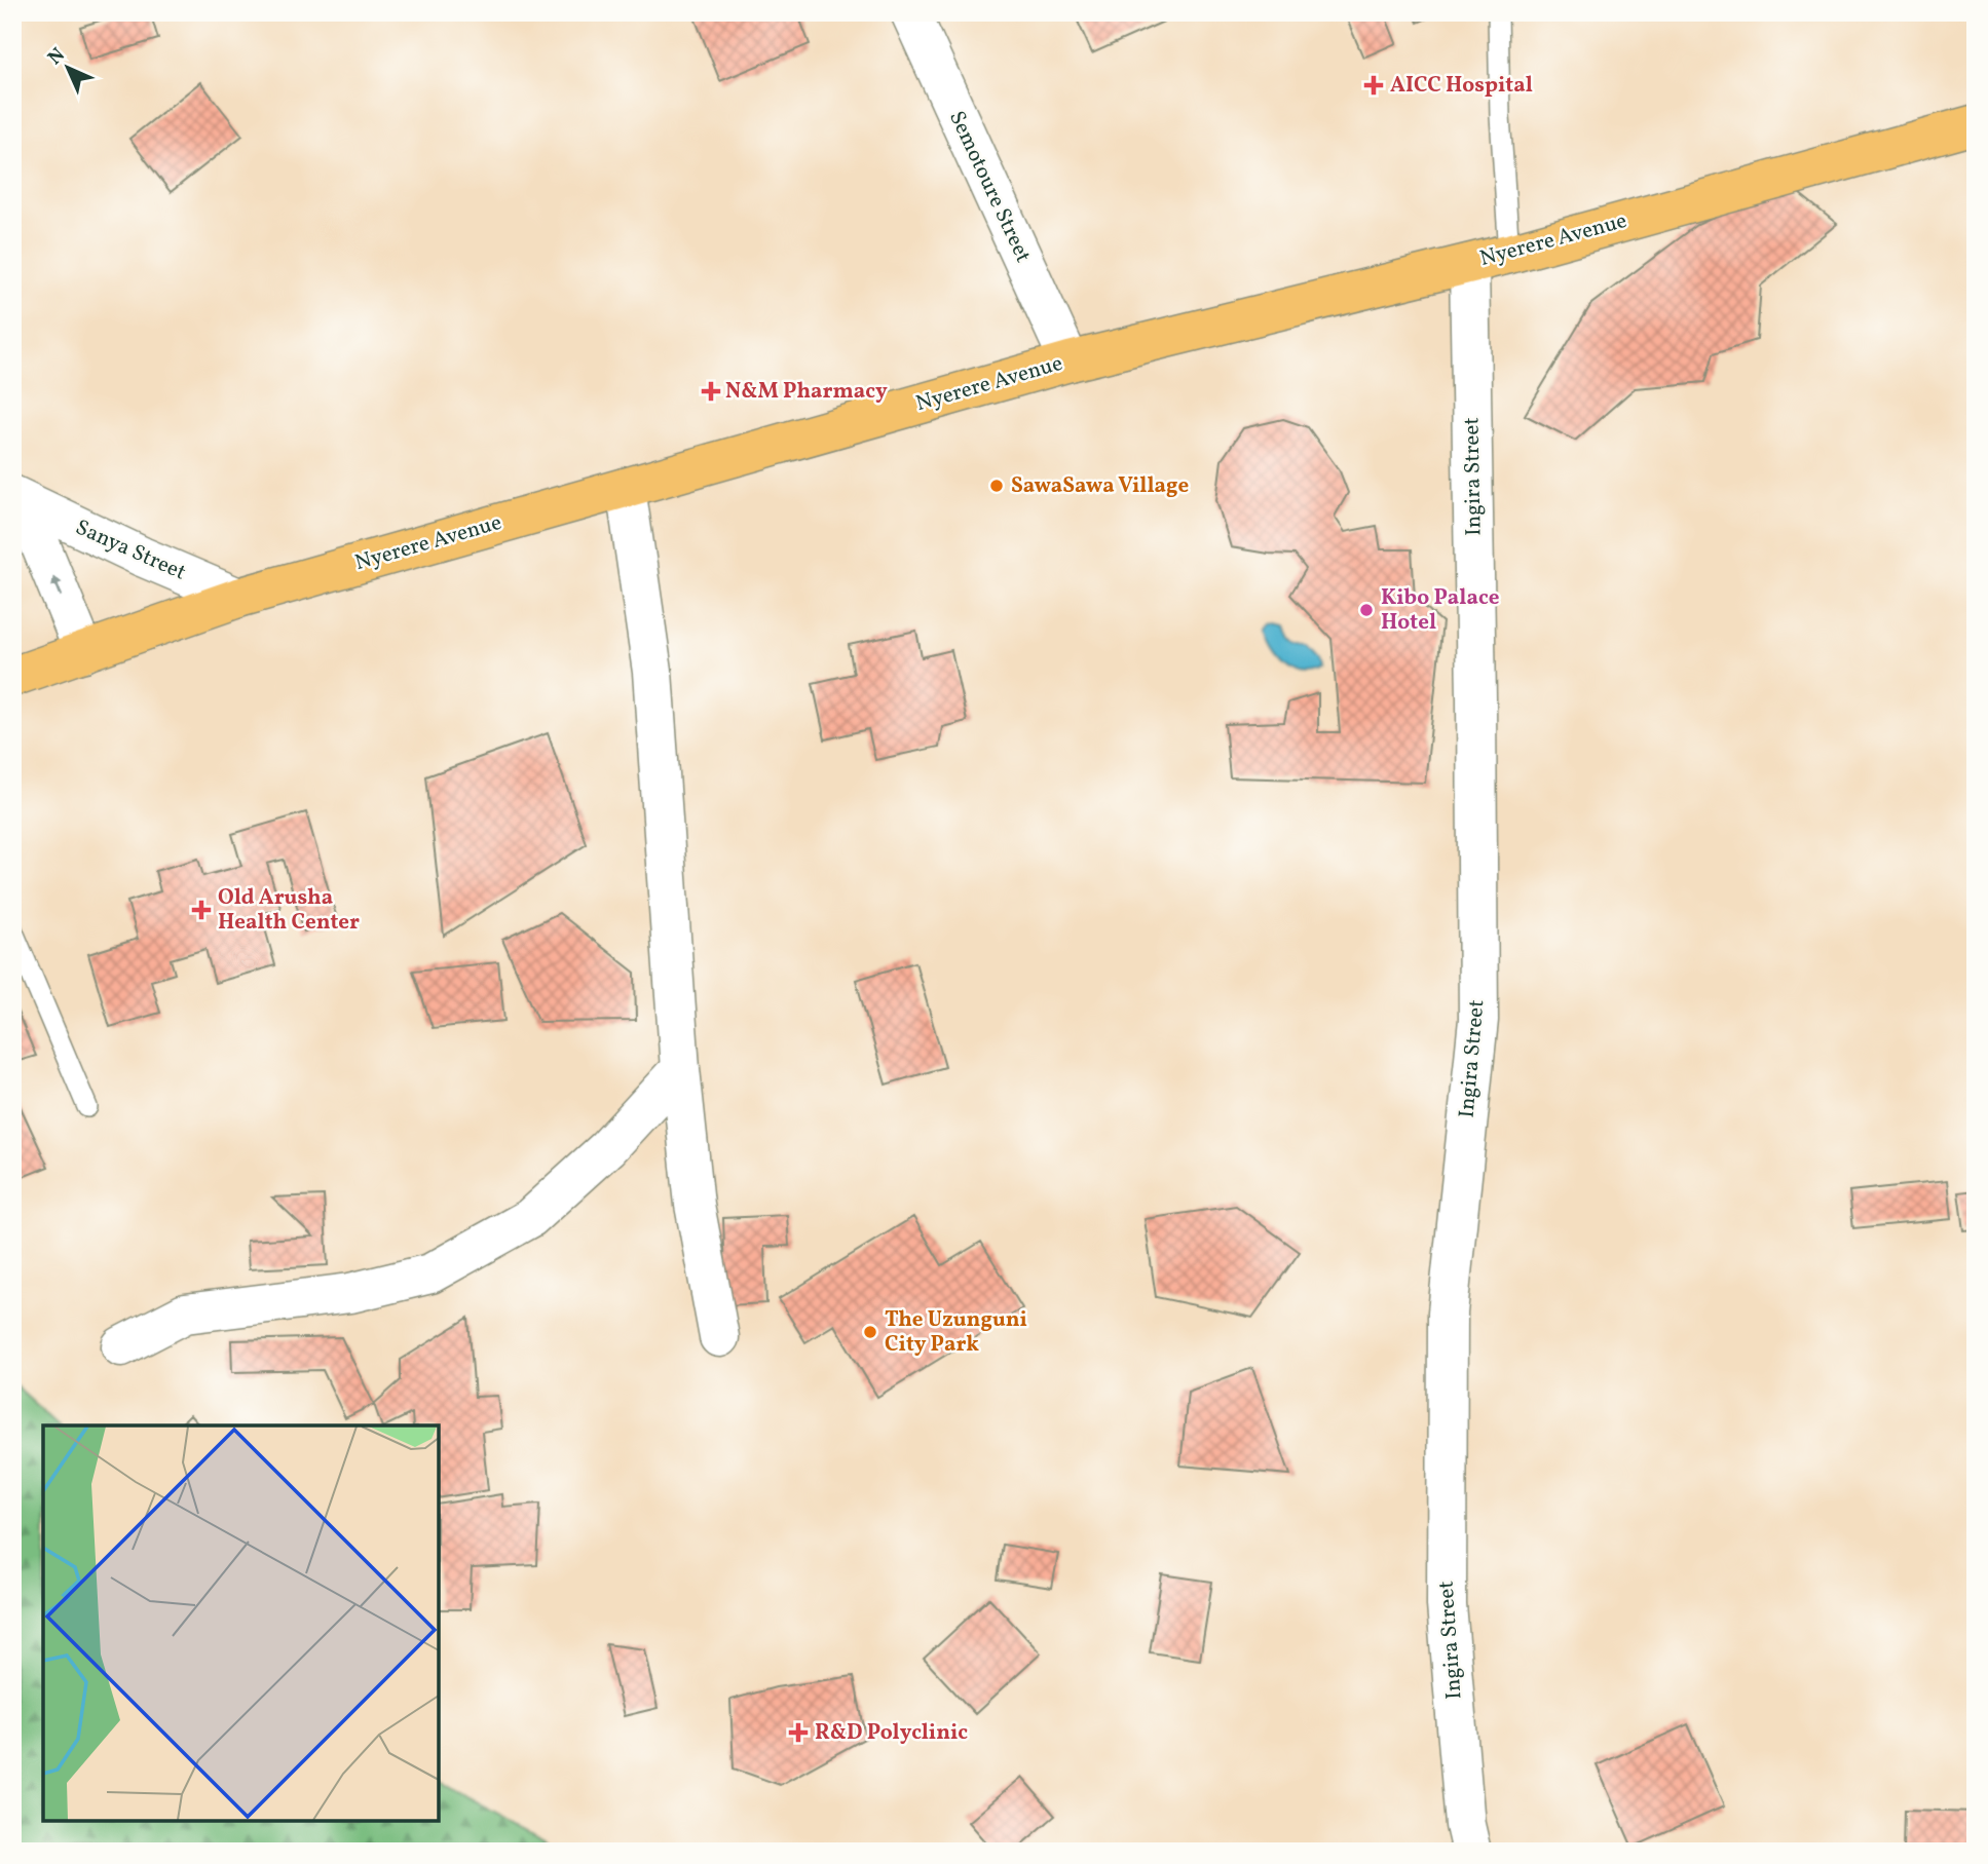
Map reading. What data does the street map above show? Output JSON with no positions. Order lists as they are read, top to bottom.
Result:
{
  "streets": {
    "main road": ["Nyerere Avenue"],
    "street": ["Semotoure Street", "Ingira Street", "Sanya Street"]
  },
  "crossings": [
    ["Semotoure Street", "Nyerere Avenue"],
    ["Nyerere Avenue", "Ingira Street"],
    ["Nyerere Avenue", "Sanya Street"]
  ],
  "places": {
    "health": [
      "AICC Hospital",
      "N&M Pharmacy",
      "Old Arusha Health Center",
      "R&D Polyclinic"
    ],
    "other": ["SawaSawa Village", "Kibo Palace Hotel", "The Uzunguni City Park"]
  },
  "north": "top left"
}
